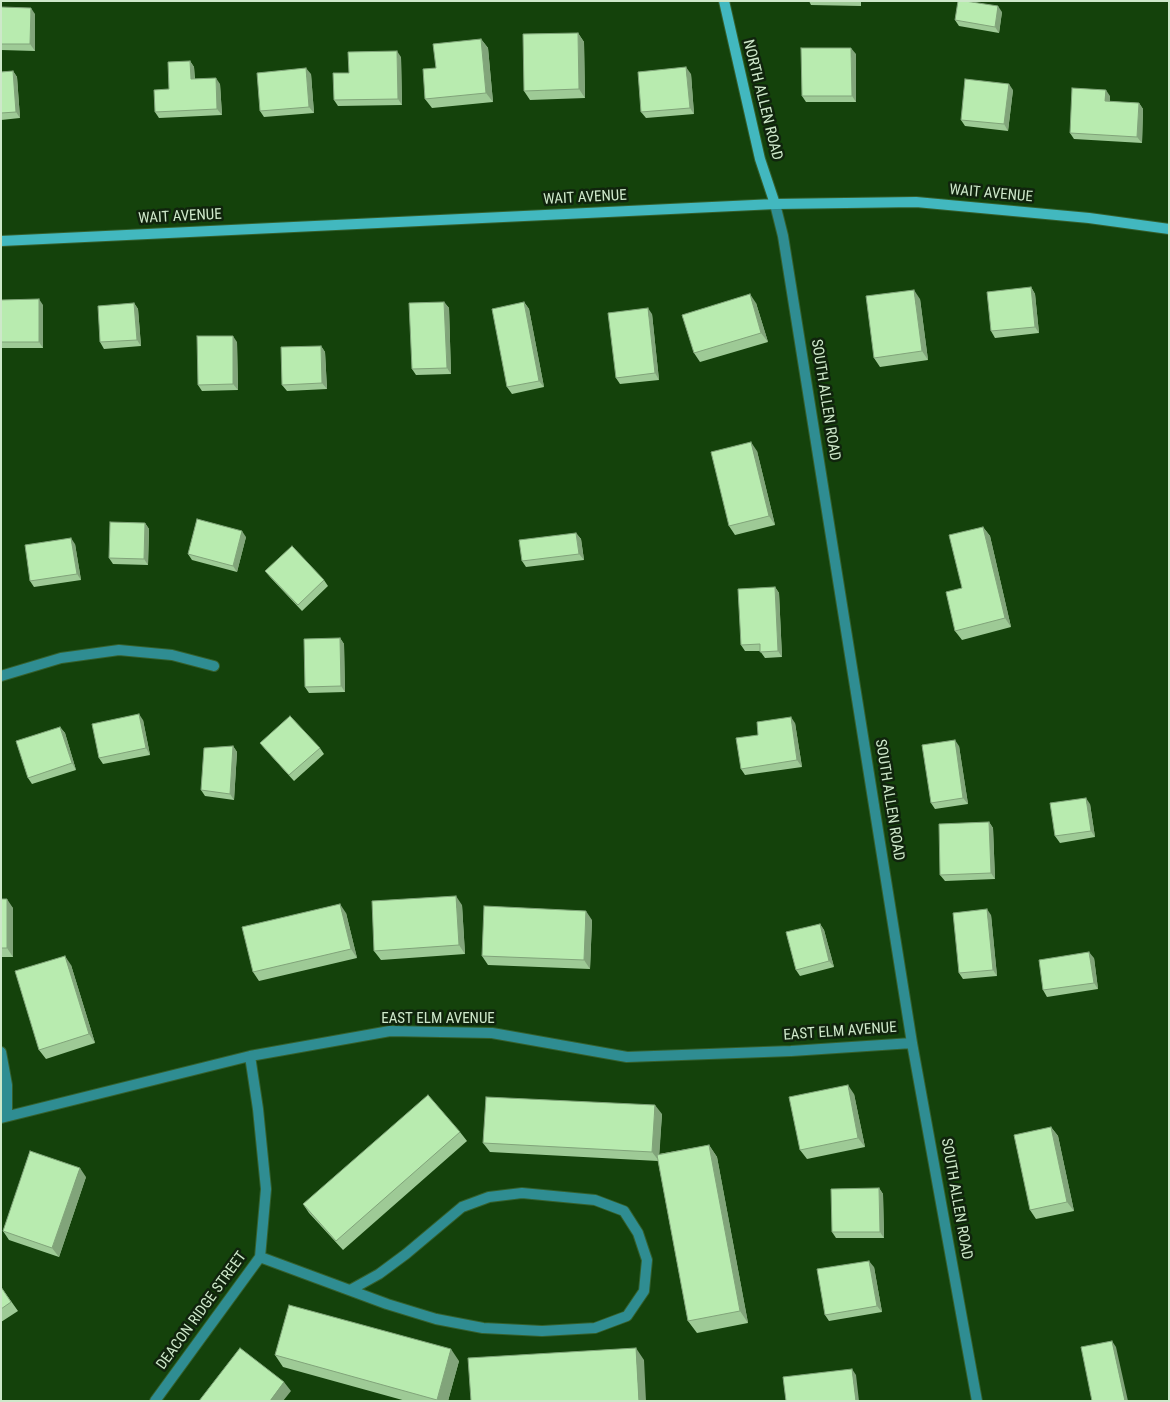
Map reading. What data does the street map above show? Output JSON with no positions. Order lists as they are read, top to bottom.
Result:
{
  "streets": {
    "main road": ["NORTH ALLEN ROAD", "WAIT AVENUE"],
    "street": ["SOUTH ALLEN ROAD", "EAST ELM AVENUE", "DEACON RIDGE STREET"]
  },
  "crossings": [
    ["NORTH ALLEN ROAD", "WAIT AVENUE"],
    ["NORTH ALLEN ROAD", "SOUTH ALLEN ROAD"],
    ["WAIT AVENUE", "SOUTH ALLEN ROAD"],
    ["SOUTH ALLEN ROAD", "EAST ELM AVENUE"],
    ["EAST ELM AVENUE", "DEACON RIDGE STREET"]
  ]
}
